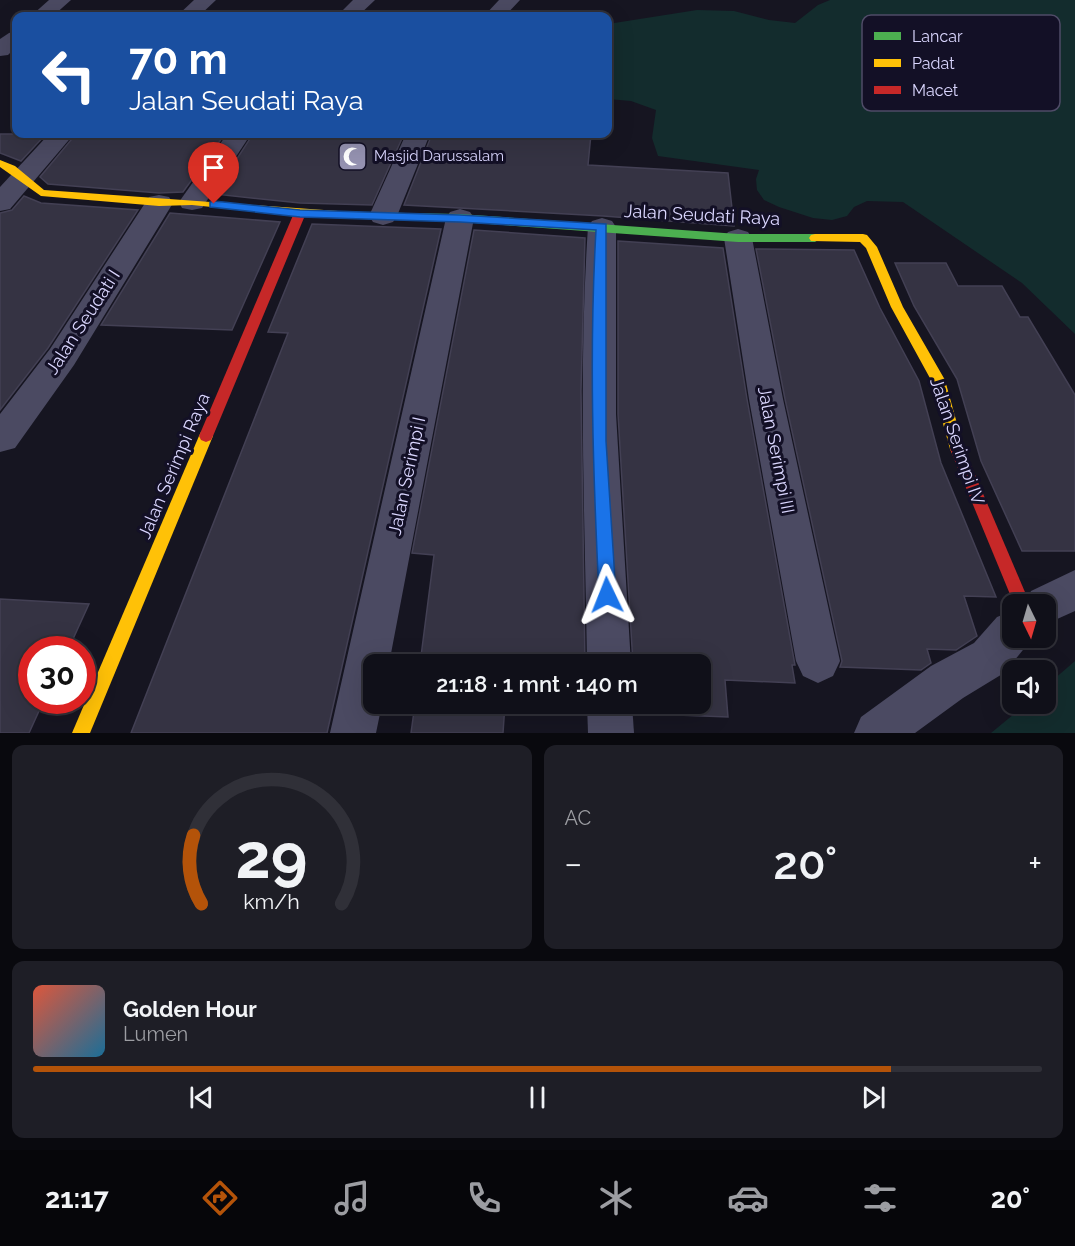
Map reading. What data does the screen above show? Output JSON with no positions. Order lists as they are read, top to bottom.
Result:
{
  "streets": {
    "street": [
      "Jalan Seudati Raya",
      "Jalan Seudati I",
      "Jalan Serimpi IV",
      "Jalan Serimpi III",
      "Jalan Serimpi Raya",
      "Jalan Serimpi I"
    ]
  },
  "crossings": [
    ["Jalan Seudati Raya", "Jalan Seudati I"],
    ["Jalan Seudati Raya", "Jalan Serimpi IV"],
    ["Jalan Seudati Raya", "Jalan Serimpi III"],
    ["Jalan Seudati Raya", "Jalan Serimpi Raya"],
    ["Jalan Seudati Raya", "Jalan Serimpi I"]
  ],
  "places": {
    "mosque": ["Masjid Darussalam"]
  },
  "legend": ["Lancar", "Padat", "Macet"],
  "north": "bottom",
  "page": {
    "turn": ["70 m", "Jalan Seudati Raya"],
    "limit": "30",
    "trip": "21:18 · 1 mnt · 140 m",
    "tile": "AC",
    "heat": ["−", "20°", "+"],
    "song": ["Golden Hour", "Lumen"],
    "tabs": ["21:17", "20°"],
    "gauge": ["29", "km/h"]
  }
}
